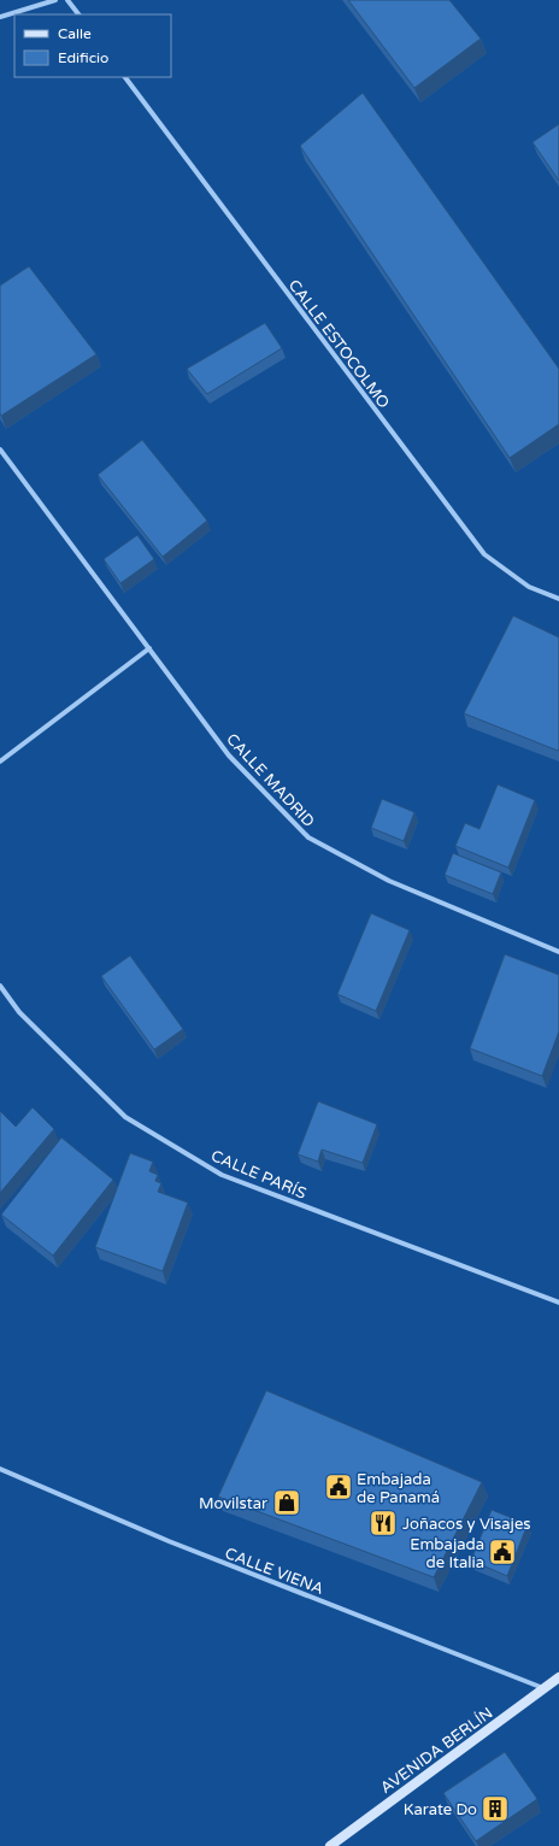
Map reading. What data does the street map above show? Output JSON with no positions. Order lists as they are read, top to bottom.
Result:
{
  "streets": {
    "street": [
      "CALLE ESTOCOLMO",
      "CALLE MADRID",
      "CALLE PARÍS",
      "CALLE VIENA",
      "AVENIDA BERLÍN"
    ]
  },
  "crossings": [
    ["CALLE VIENA", "AVENIDA BERLÍN"]
  ],
  "places": {
    "public building": ["Embajada de Panamá", "Embajada de Italia"],
    "shop": ["Movilstar"],
    "restaurant": ["Joñacos y Visajes"],
    "building": ["Karate Do"]
  },
  "legend": ["Calle", "Edificio"]
}
